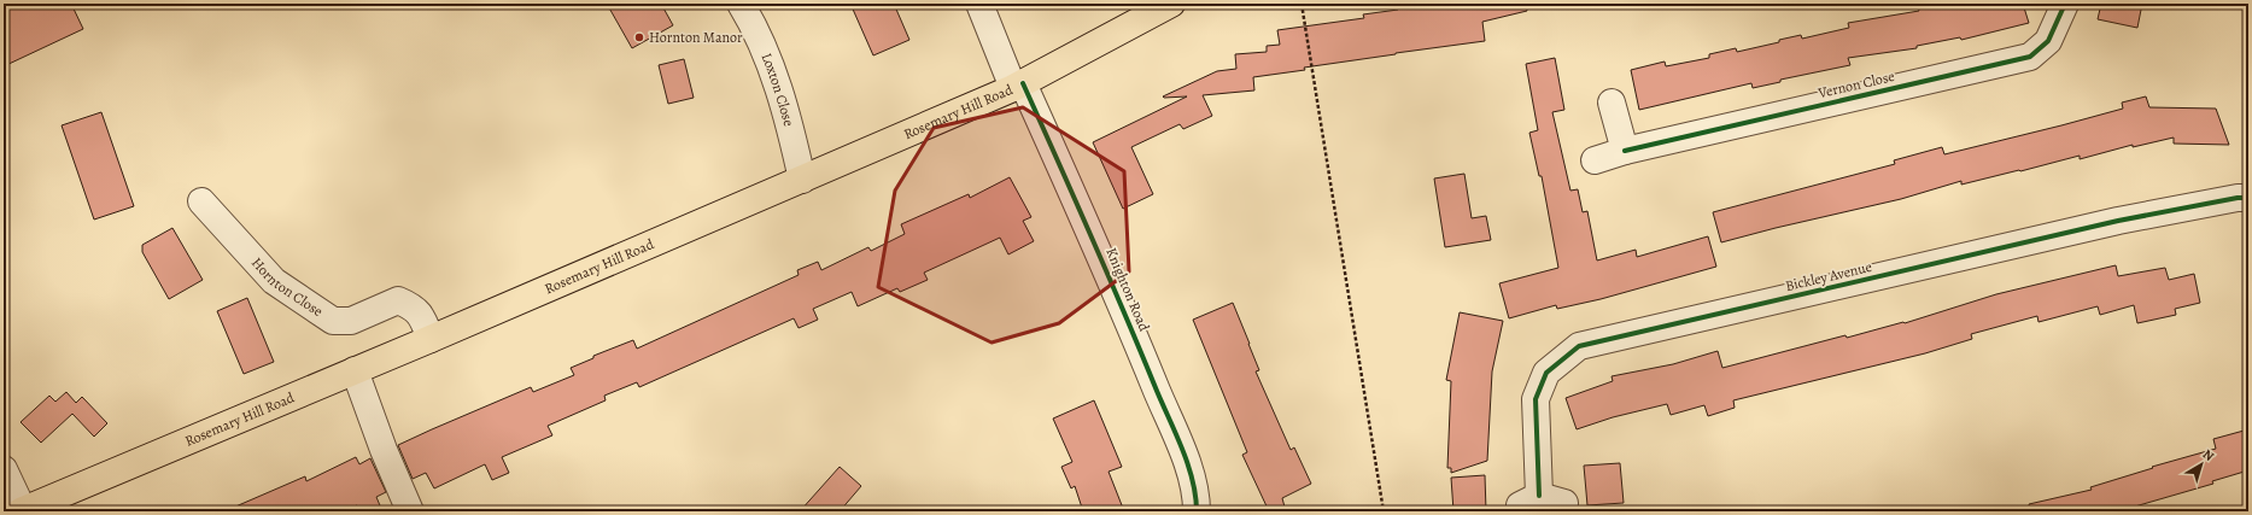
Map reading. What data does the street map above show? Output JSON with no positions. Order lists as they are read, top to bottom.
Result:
{
  "streets": {
    "main road": ["Rosemary Hill Road"],
    "street": [
      "Vernon Close",
      "Loxton Close",
      "Bickley Avenue",
      "Hornton Close",
      "Knighton Road"
    ]
  },
  "crossings": [
    ["Loxton Close", "Rosemary Hill Road"],
    ["Rosemary Hill Road", "Hornton Close"],
    ["Rosemary Hill Road", "Knighton Road"]
  ],
  "places": ["Hornton Manor"],
  "north": "top right"
}
